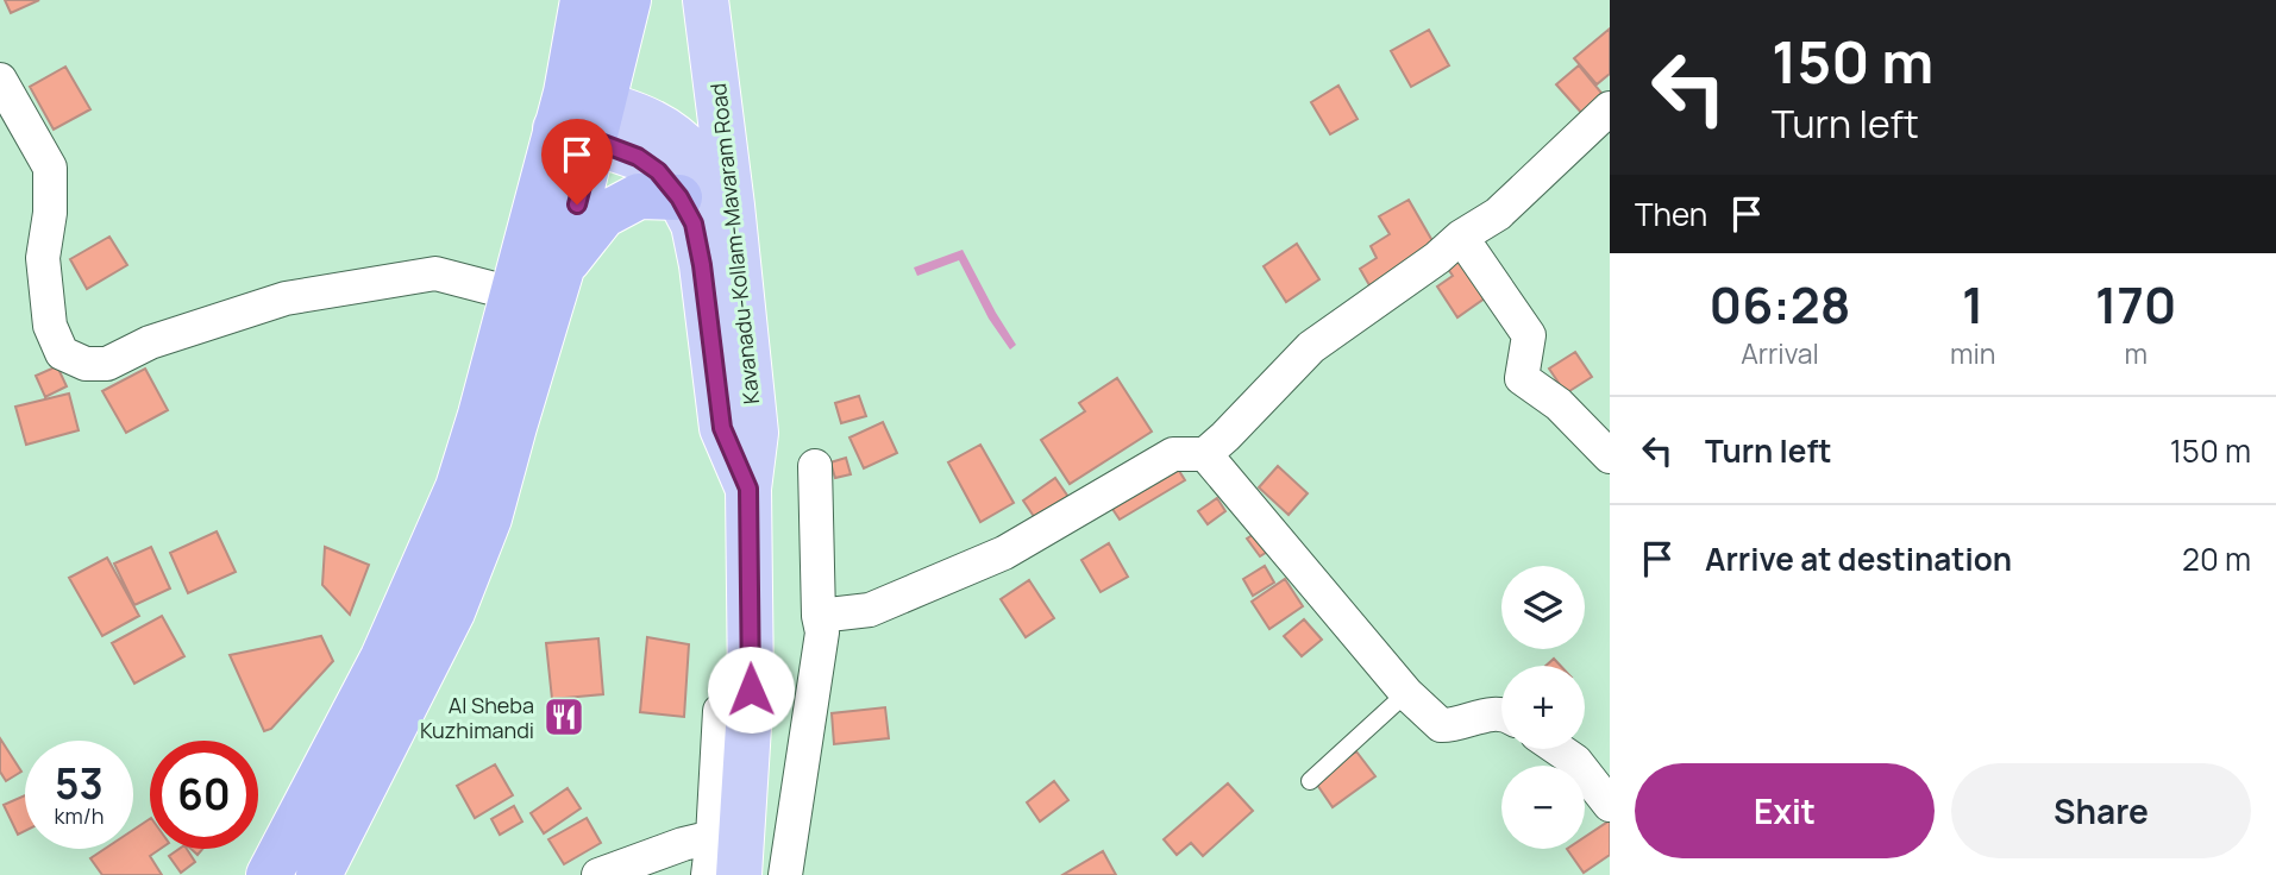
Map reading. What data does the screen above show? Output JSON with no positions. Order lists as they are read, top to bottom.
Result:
{
  "streets": {
    "main road": ["Kavanadu-Kollam-Mavaram Road"]
  },
  "places": {
    "restaurant": ["Al Sheba Kuzhimandi"]
  },
  "page": {
    "turn": ["150 m", "Turn left"],
    "then": "Then",
    "eta": [
      "06:28",
      "Arrival",
      "1",
      "min",
      "170",
      "m"
    ],
    "list": [
      {
        "name": "Turn left",
        "value": "150 m"
      },
      {
        "name": "Arrive at destination",
        "value": "20 m"
      }
    ],
    "map_buttons": ["+", "−"],
    "speed": "53 km/h",
    "limit": "60",
    "buttons": ["Exit", "Share"]
  }
}
